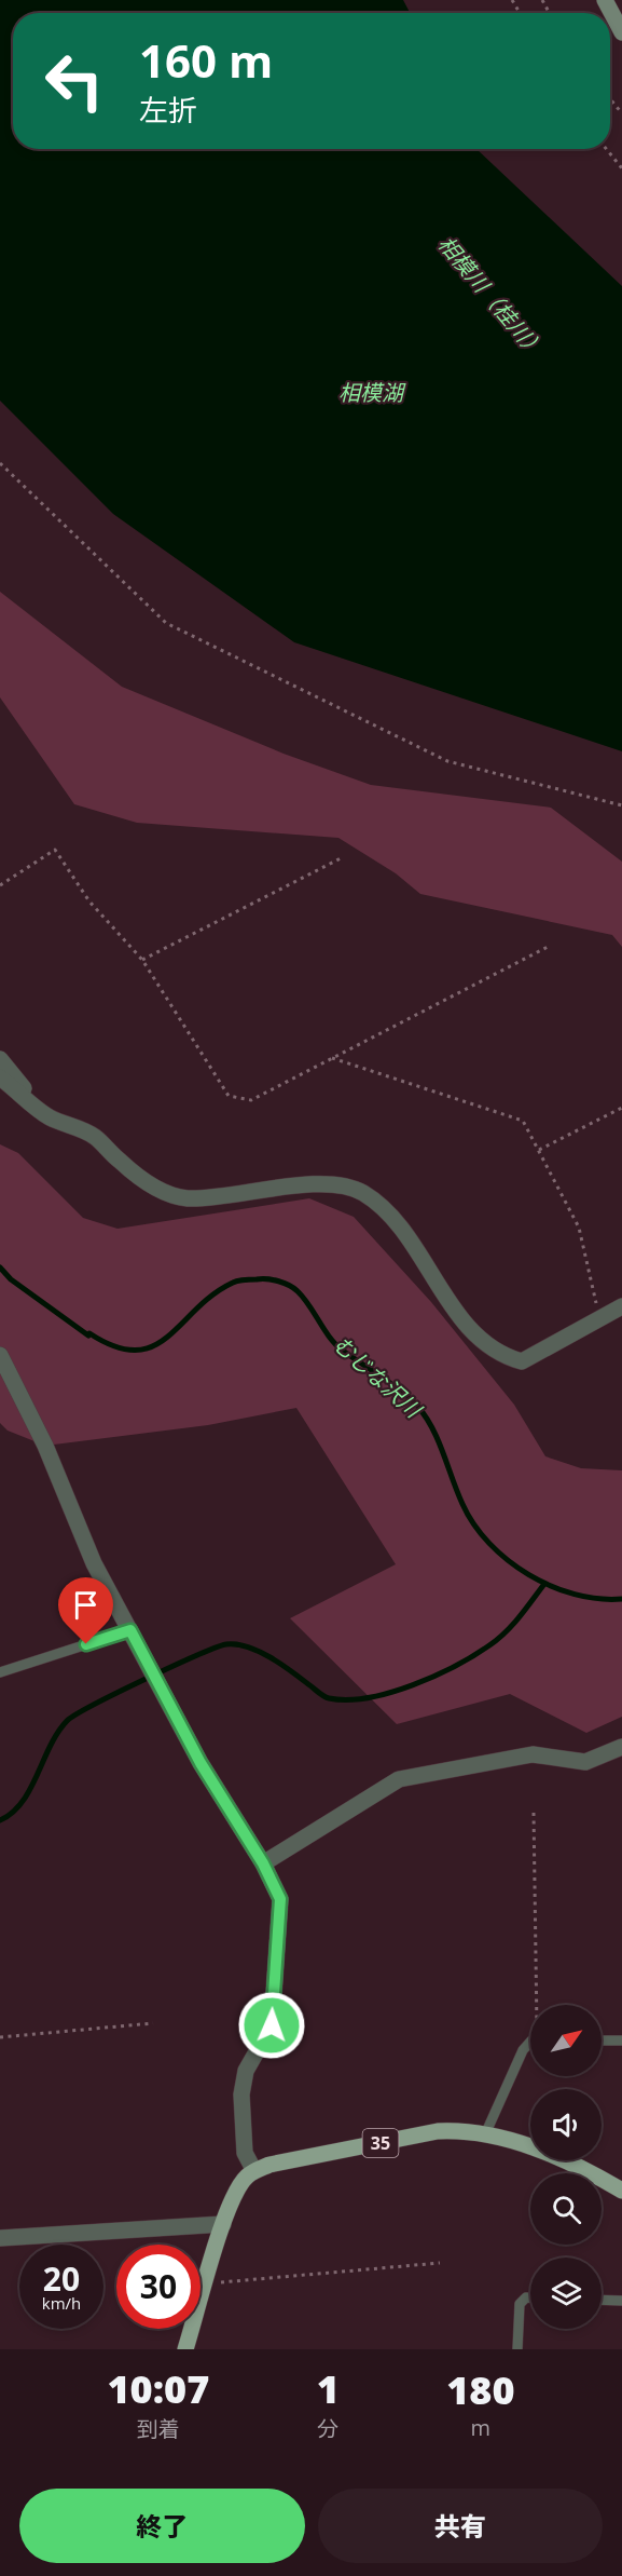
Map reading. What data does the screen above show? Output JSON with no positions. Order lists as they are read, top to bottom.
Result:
{
  "streets": {
    "main road": ["35"]
  },
  "water": ["相模川（桂川）", "相模湖", "むじな沢川"],
  "north": "top right",
  "page": {
    "turn": ["160 m", "左折"],
    "speed": "20 km/h",
    "limit": "30",
    "eta": [
      "10:07",
      "到着",
      "1",
      "分",
      "180",
      "m"
    ],
    "buttons": ["終了", "共有"]
  }
}
